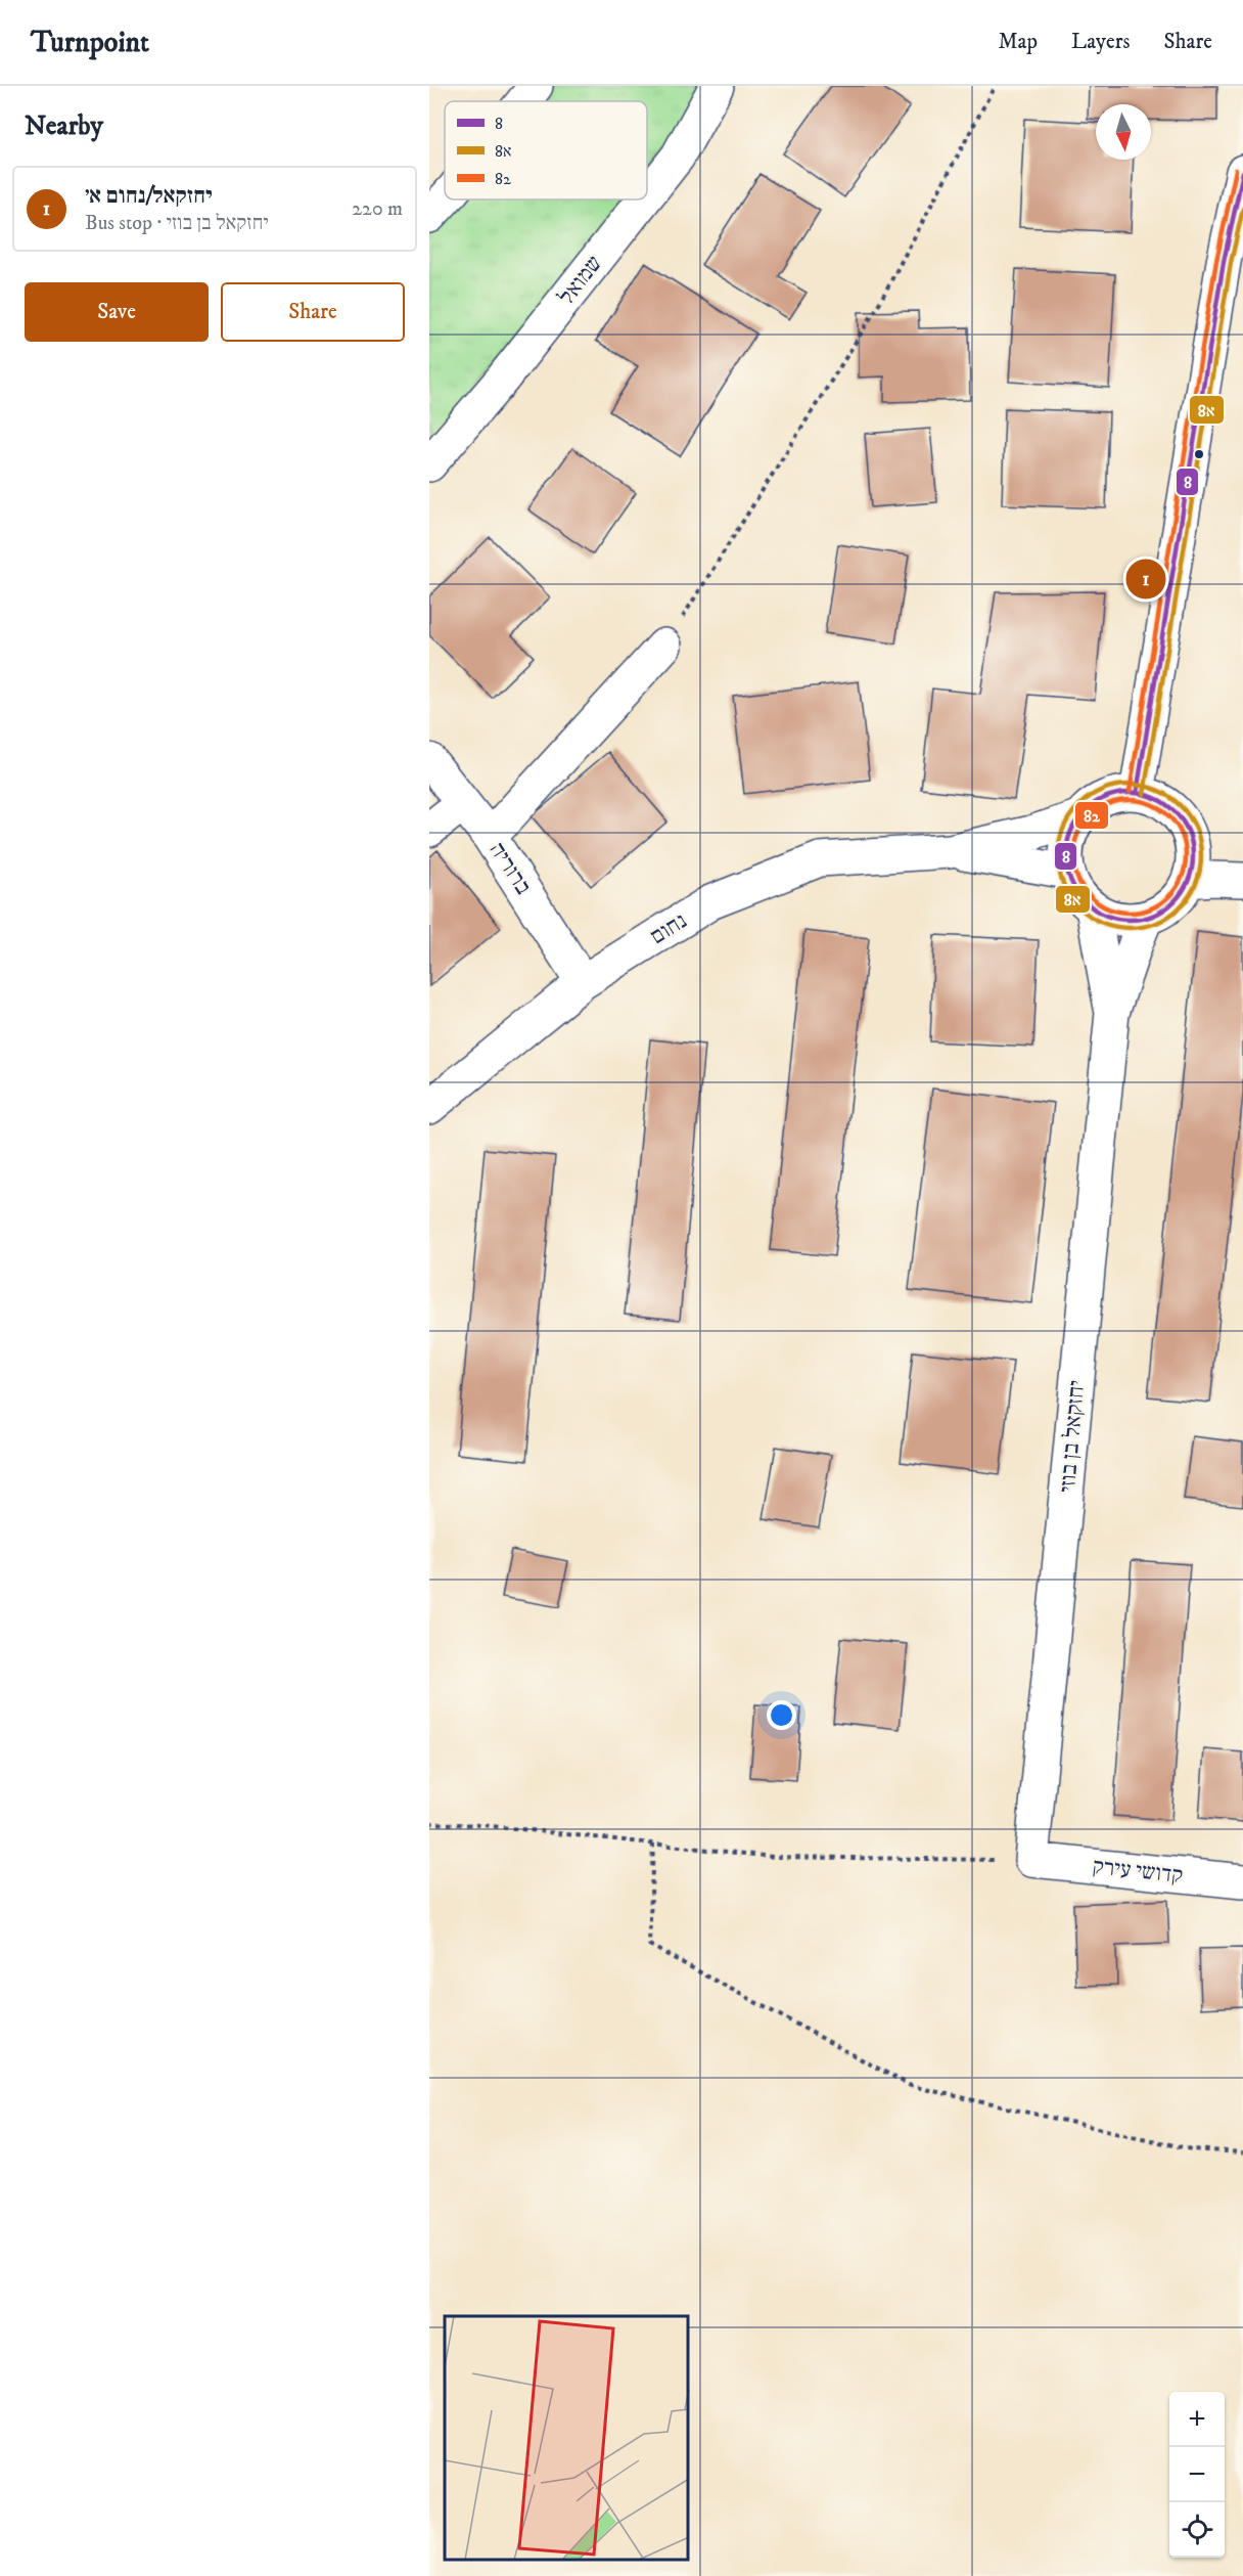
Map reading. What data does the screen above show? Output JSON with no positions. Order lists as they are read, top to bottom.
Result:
{
  "streets": {
    "street": [
      "שמואל",
      "ברוריה",
      "נחום",
      "יחזקאל בן בוזי",
      "קדושי עירק"
    ]
  },
  "crossings": [
    ["ברוריה", "נחום"],
    ["נחום", "יחזקאל בן בוזי"],
    ["יחזקאל בן בוזי", "קדושי עירק"]
  ],
  "lines": ["transit line 82", "transit line 8", "transit line 8א"],
  "legend": ["8", "8א", "82"],
  "north": "bottom",
  "page": {
    "header": "Turnpoint",
    "nav": ["Map", "Layers", "Share"],
    "heading": "Nearby",
    "list": [
      {
        "mark": "1",
        "name": "יחזקאל/נחום א׳",
        "note": "Bus stop · יחזקאל בן בוזי",
        "value": "220 m"
      }
    ],
    "buttons": ["Save", "Share"],
    "pins": "1",
    "map_buttons": ["+", "−"]
  }
}
